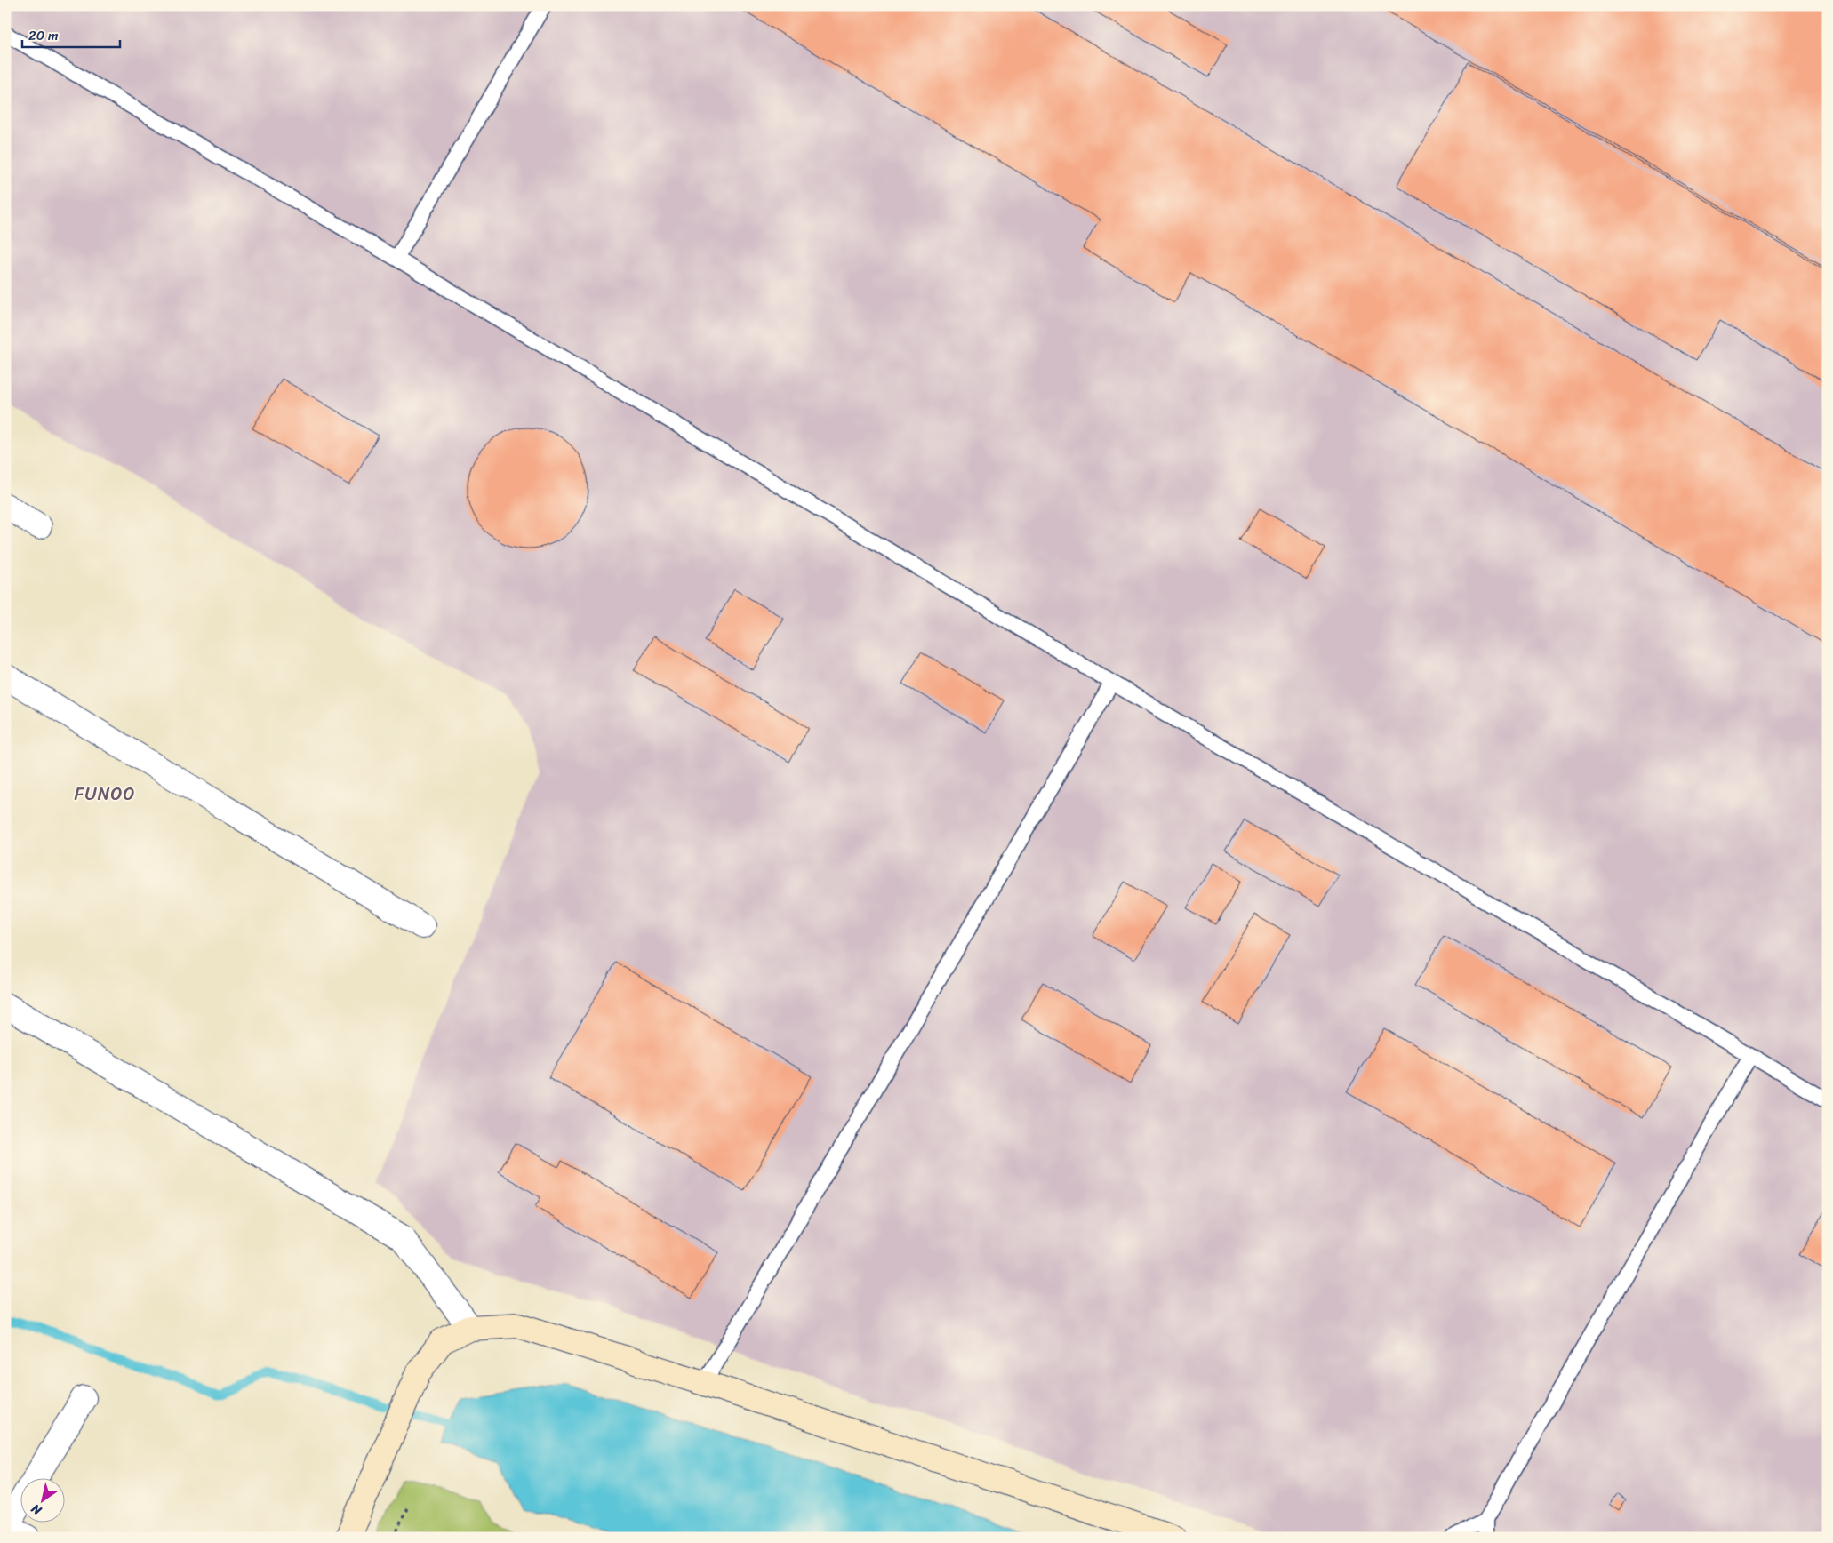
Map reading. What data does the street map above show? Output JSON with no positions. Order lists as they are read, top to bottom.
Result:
{
  "districts": ["FUNOO"],
  "scale_bar": "20 m",
  "north": "bottom left"
}
